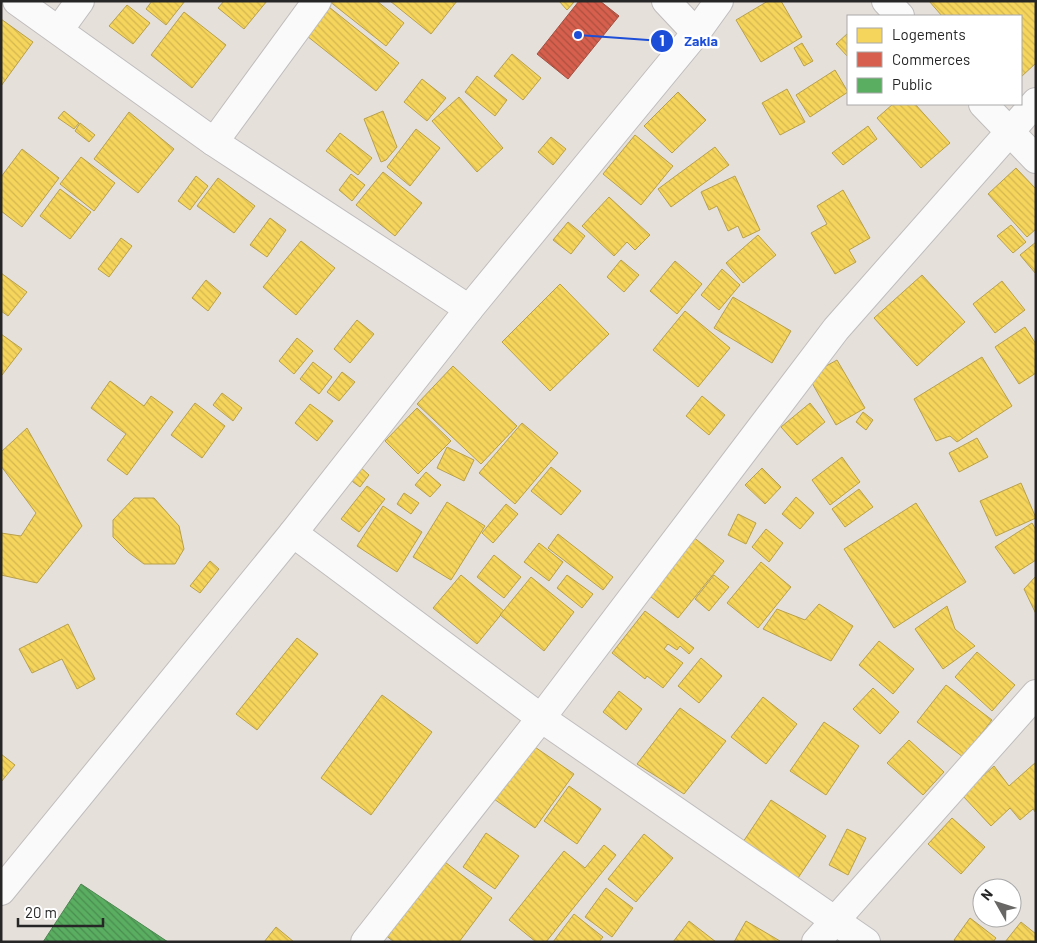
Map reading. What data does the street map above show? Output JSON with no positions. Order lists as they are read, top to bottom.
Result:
{
  "places": ["Zakia"],
  "legend": ["Logements", "Commerces", "Public"],
  "scale_bar": "20 m",
  "north": "top left"
}
